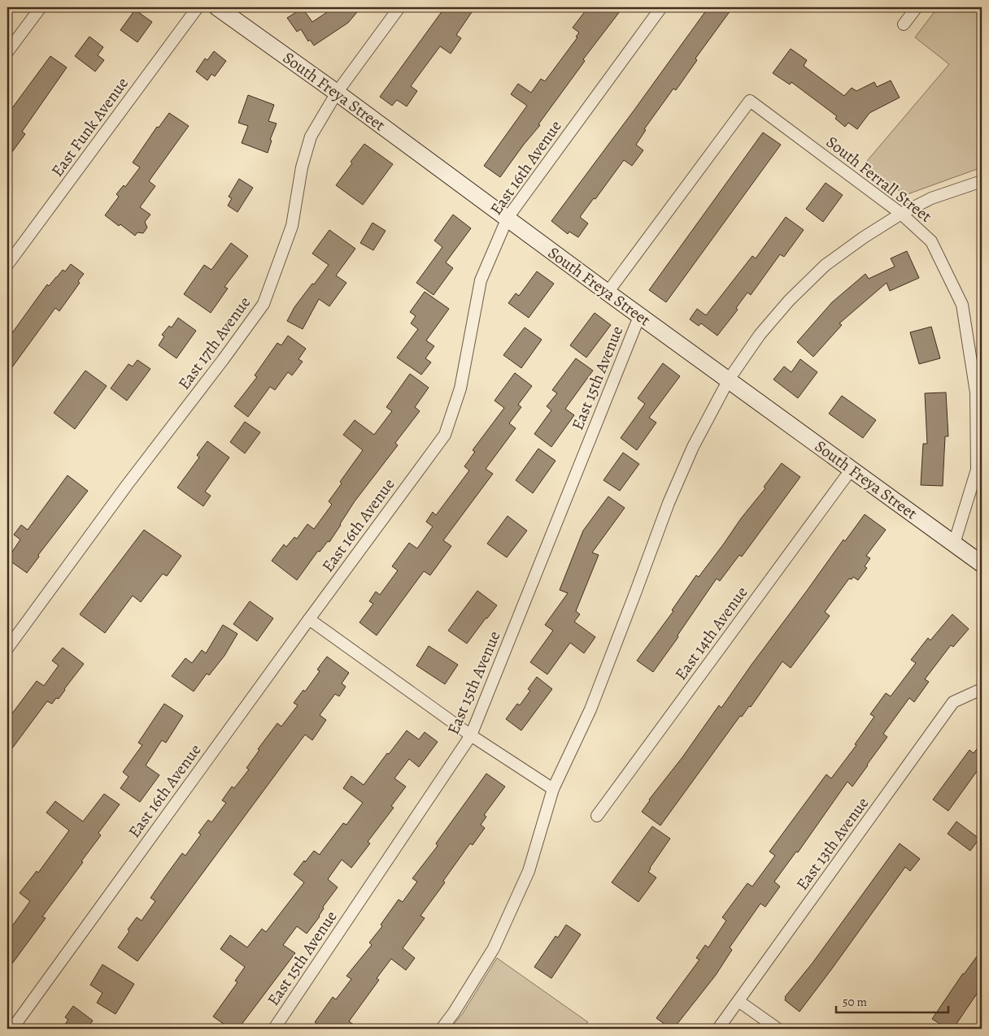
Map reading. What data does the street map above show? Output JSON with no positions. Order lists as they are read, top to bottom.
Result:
{
  "streets": {
    "main road": ["South Freya Street"],
    "street": [
      "East Funk Avenue",
      "East 16th Avenue",
      "South Ferrall Street",
      "East 17th Avenue",
      "East 15th Avenue",
      "East 14th Avenue",
      "East 13th Avenue"
    ]
  },
  "crossings": [
    ["South Freya Street", "East 16th Avenue"],
    ["South Freya Street", "South Ferrall Street"],
    ["South Freya Street", "East 17th Avenue"],
    ["South Freya Street", "East 15th Avenue"],
    ["South Freya Street", "East 14th Avenue"]
  ],
  "scale_bar": "50 m"
}
